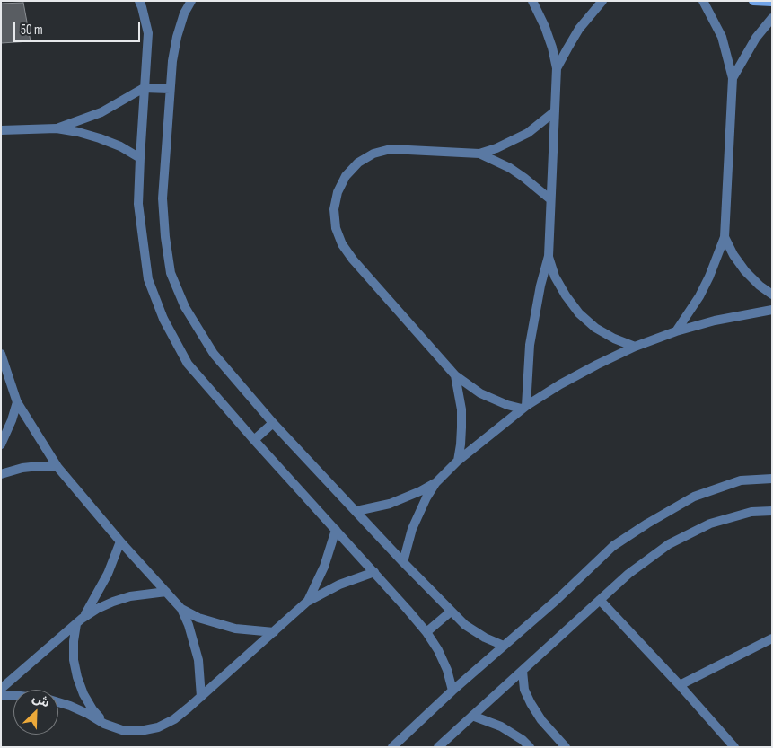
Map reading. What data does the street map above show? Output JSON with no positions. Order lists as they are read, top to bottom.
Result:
{
  "scale_bar": "50 m",
  "north": "top right"
}
